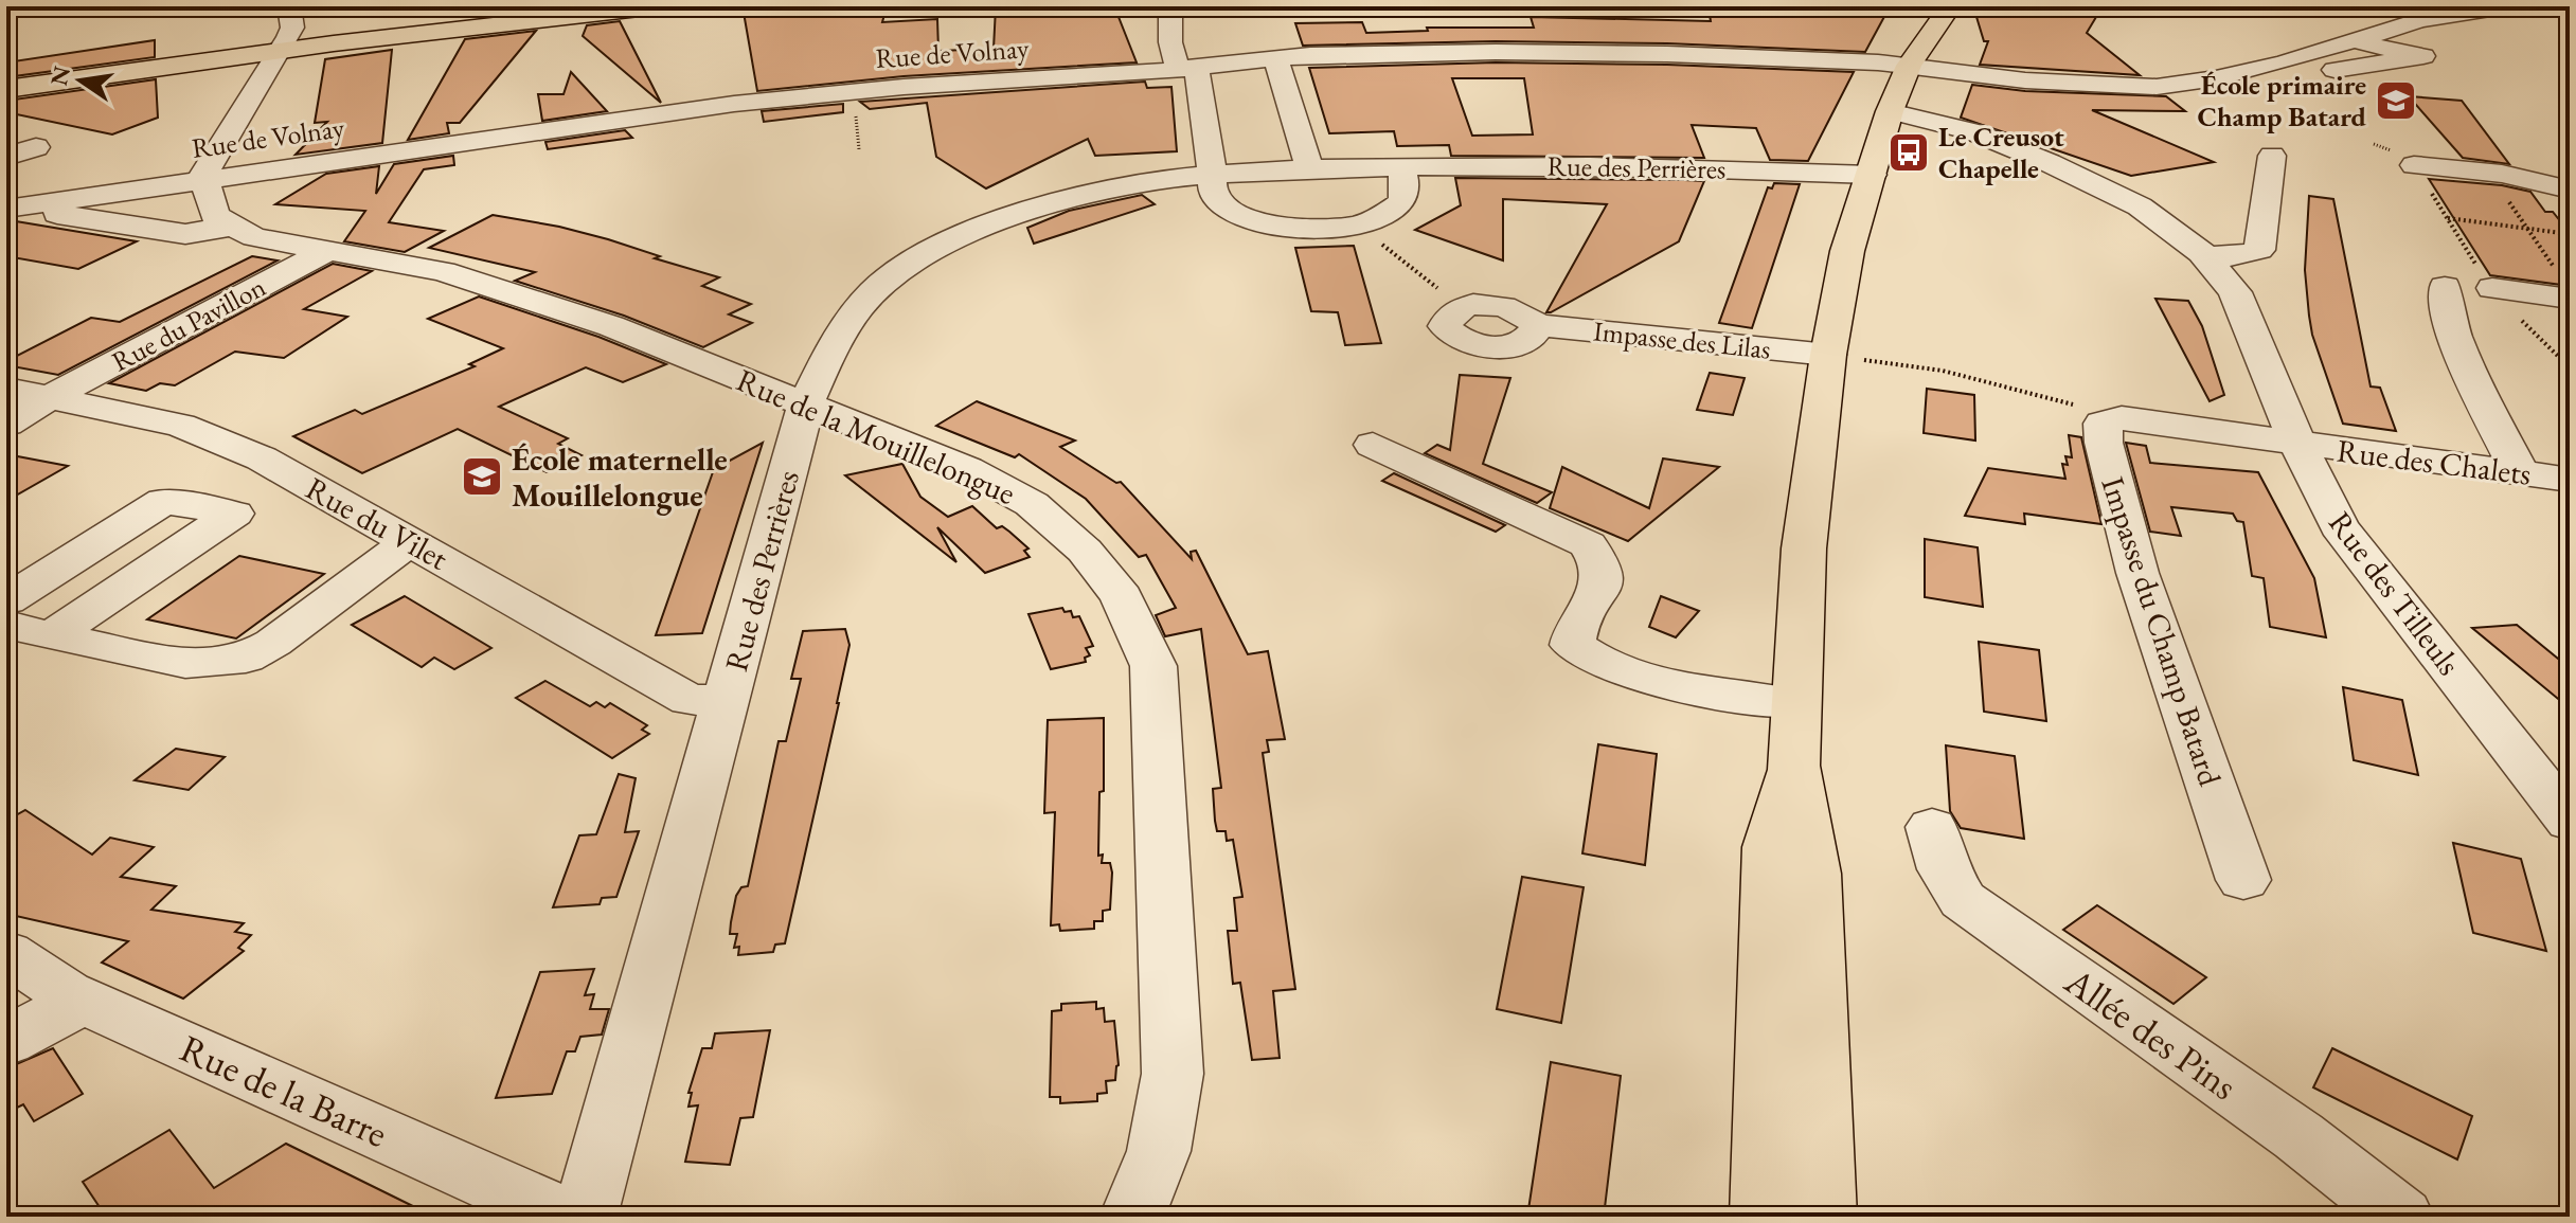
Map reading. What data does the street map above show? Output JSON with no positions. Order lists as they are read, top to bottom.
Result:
{
  "streets": {
    "street": [
      "Rue de Volnay",
      "Rue des Perrières",
      "Rue du Pavillon",
      "Impasse des Lilas",
      "Rue de la Mouillelongue",
      "Rue des Chalets",
      "Rue du Vilet",
      "Rue des Tilleuls",
      "Impasse du Champ Batard",
      "Allée des Pins",
      "Rue de la Barre"
    ]
  },
  "crossings": [
    ["Rue de Volnay", "Rue de la Mouillelongue"],
    ["Rue des Perrières", "Rue de la Mouillelongue"],
    ["Rue des Perrières", "Rue du Vilet"],
    ["Rue du Pavillon", "Rue de la Mouillelongue"],
    ["Rue du Pavillon", "Rue du Vilet"],
    ["Rue des Chalets", "Rue des Tilleuls"]
  ],
  "places": {
    "school or university": ["École primaire Champ Batard", "École maternelle Mouillelongue"],
    "bus stop": ["Le Creusot Chapelle"]
  },
  "north": "left"
}
